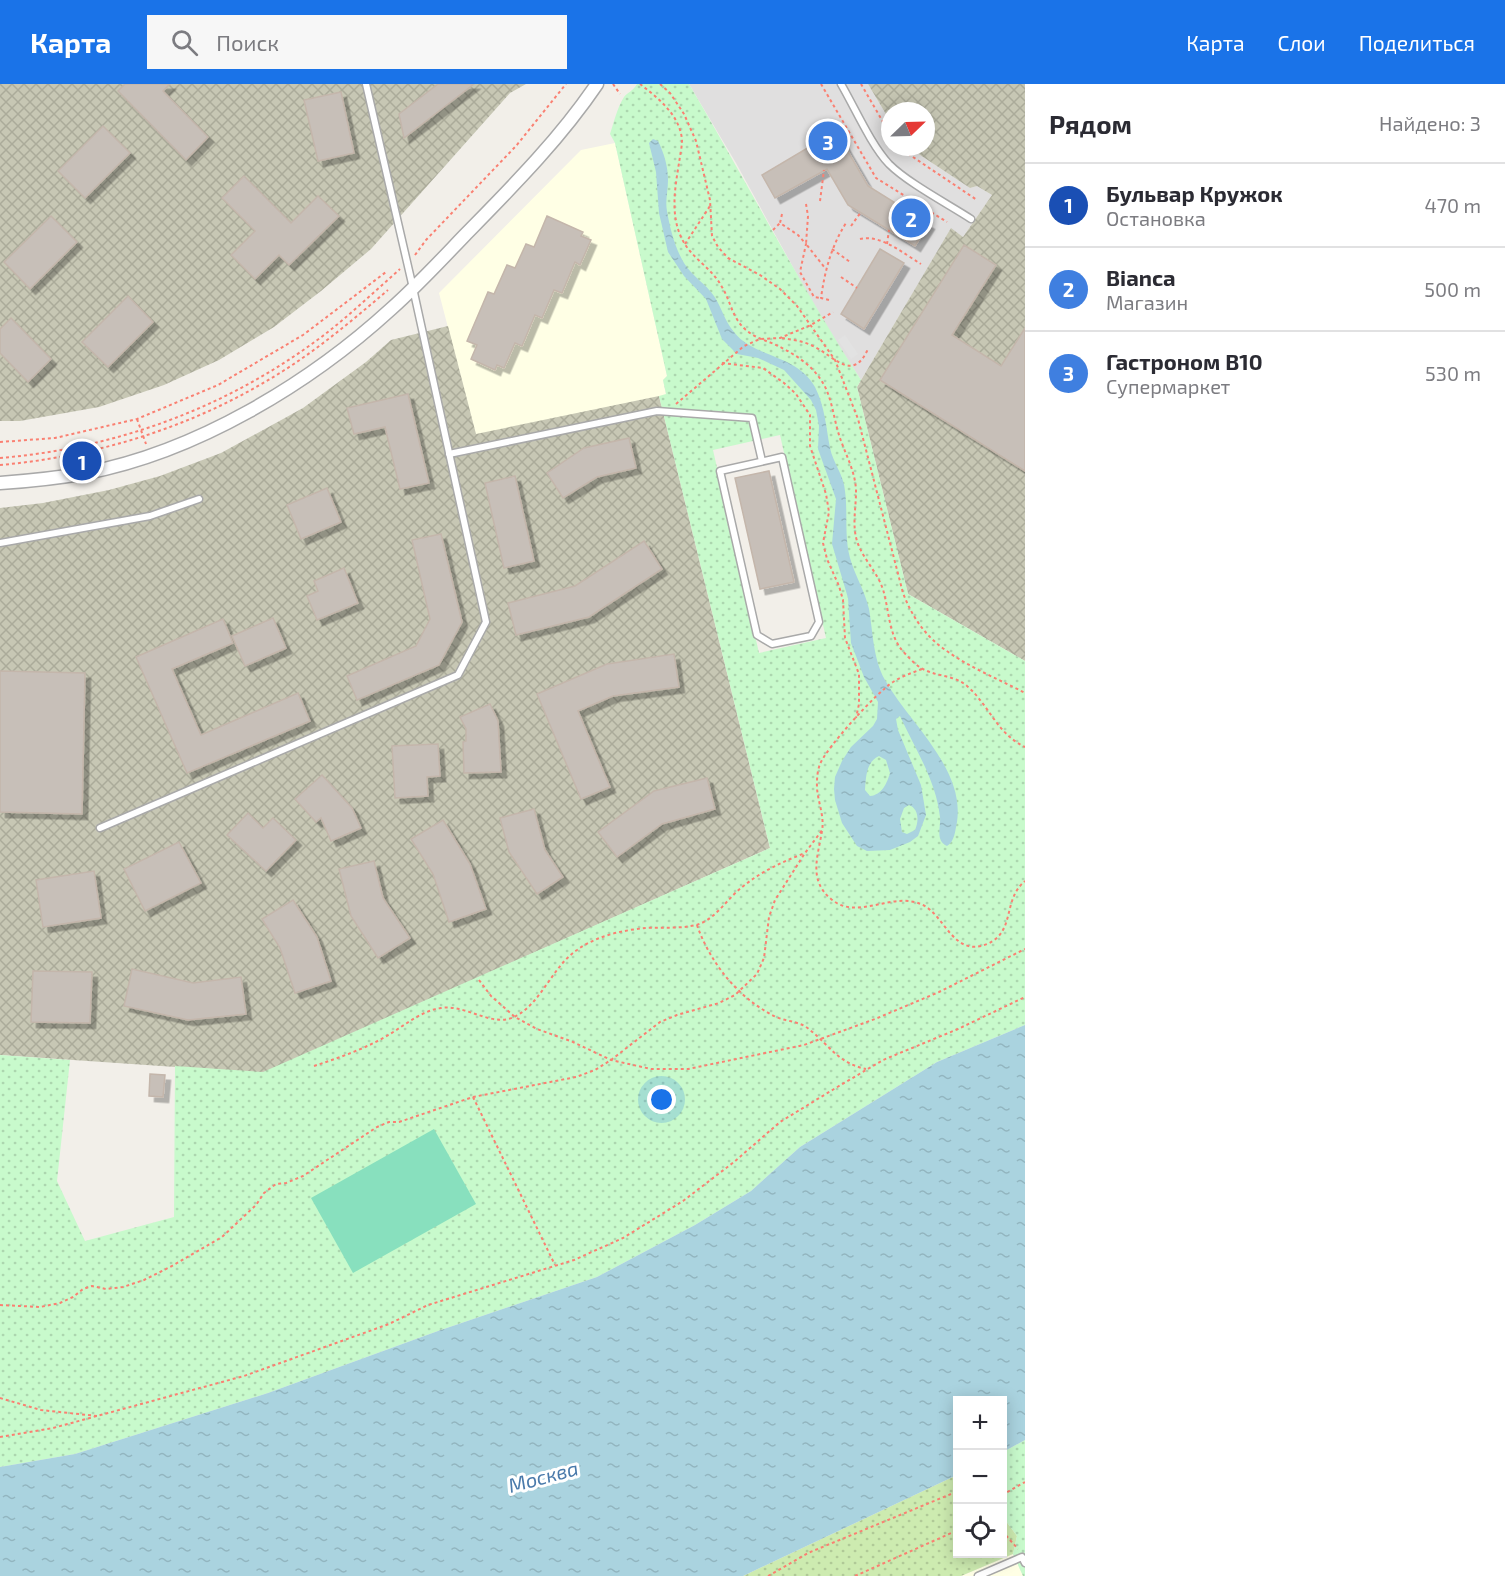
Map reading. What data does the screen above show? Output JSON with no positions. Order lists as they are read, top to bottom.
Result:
{
  "water": ["Москва"],
  "north": "top right",
  "page": {
    "header": "Карта",
    "search": "Поиск",
    "nav": ["Карта", "Слои", "Поделиться"],
    "heading": ["Рядом", "Найдено: 3"],
    "pins": ["3", "2", "1"],
    "list": [
      {
        "mark": "1",
        "name": "Бульвар Кружок",
        "note": "Остановка",
        "value": "470 m"
      },
      {
        "mark": "2",
        "name": "Bianca",
        "note": "Магазин",
        "value": "500 m"
      },
      {
        "mark": "3",
        "name": "Гастроном B10",
        "note": "Супермаркет",
        "value": "530 m"
      }
    ],
    "map_buttons": ["+", "−"]
  }
}
